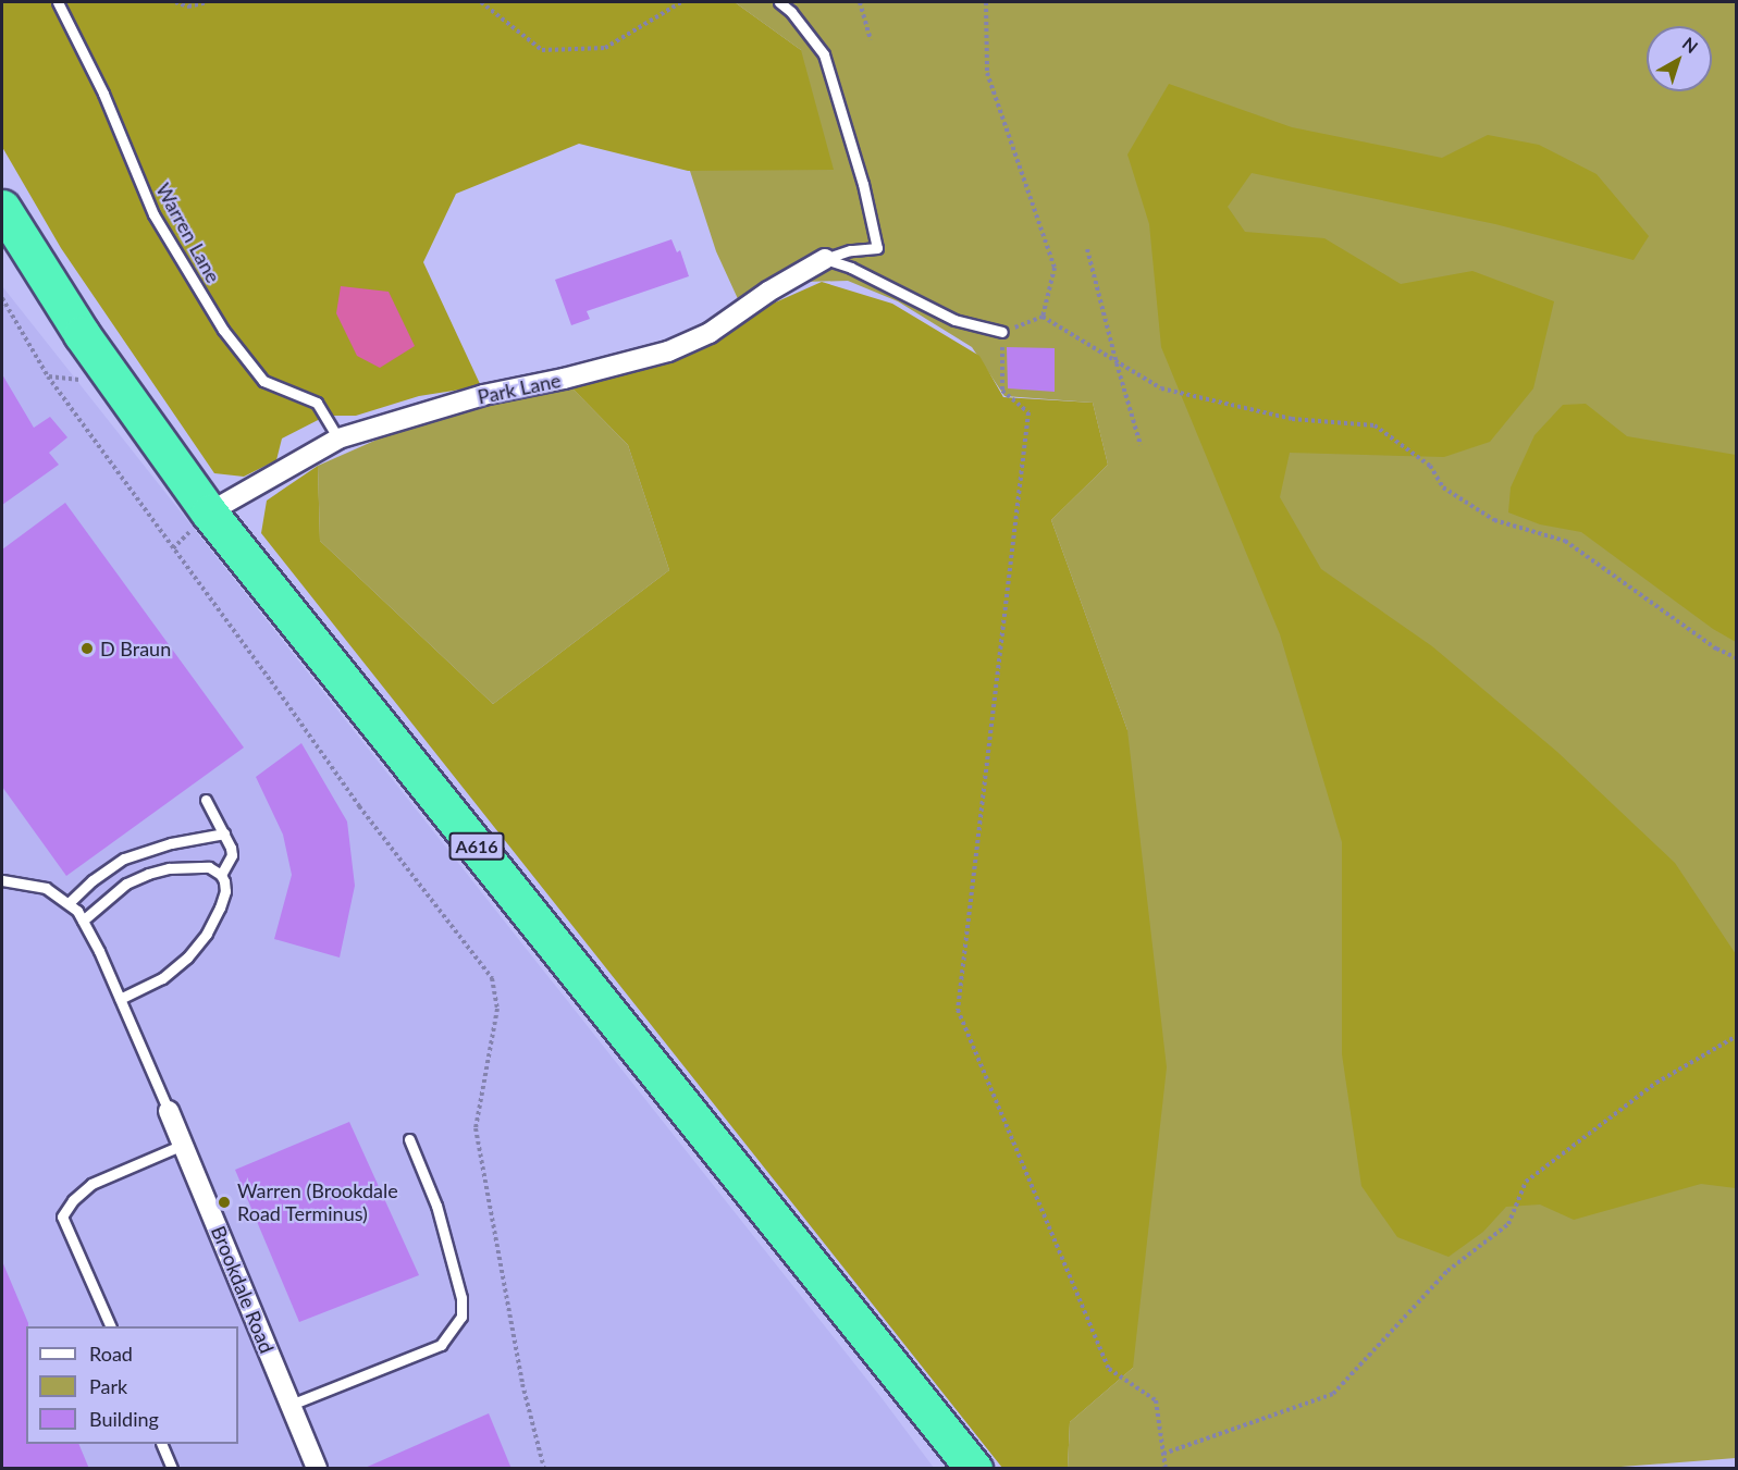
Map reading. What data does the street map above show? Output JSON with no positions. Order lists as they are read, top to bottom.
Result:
{
  "streets": {
    "highway": ["A616"],
    "street": ["Park Lane", "Brookdale Road"],
    "lane": ["Warren Lane"]
  },
  "crossings": [
    ["Warren Lane", "Park Lane"],
    ["Park Lane", "A616"]
  ],
  "places": ["D Braun", "Warren (Brookdale Road Terminus)"],
  "legend": ["Road", "Park", "Building"],
  "north": "top right"
}
